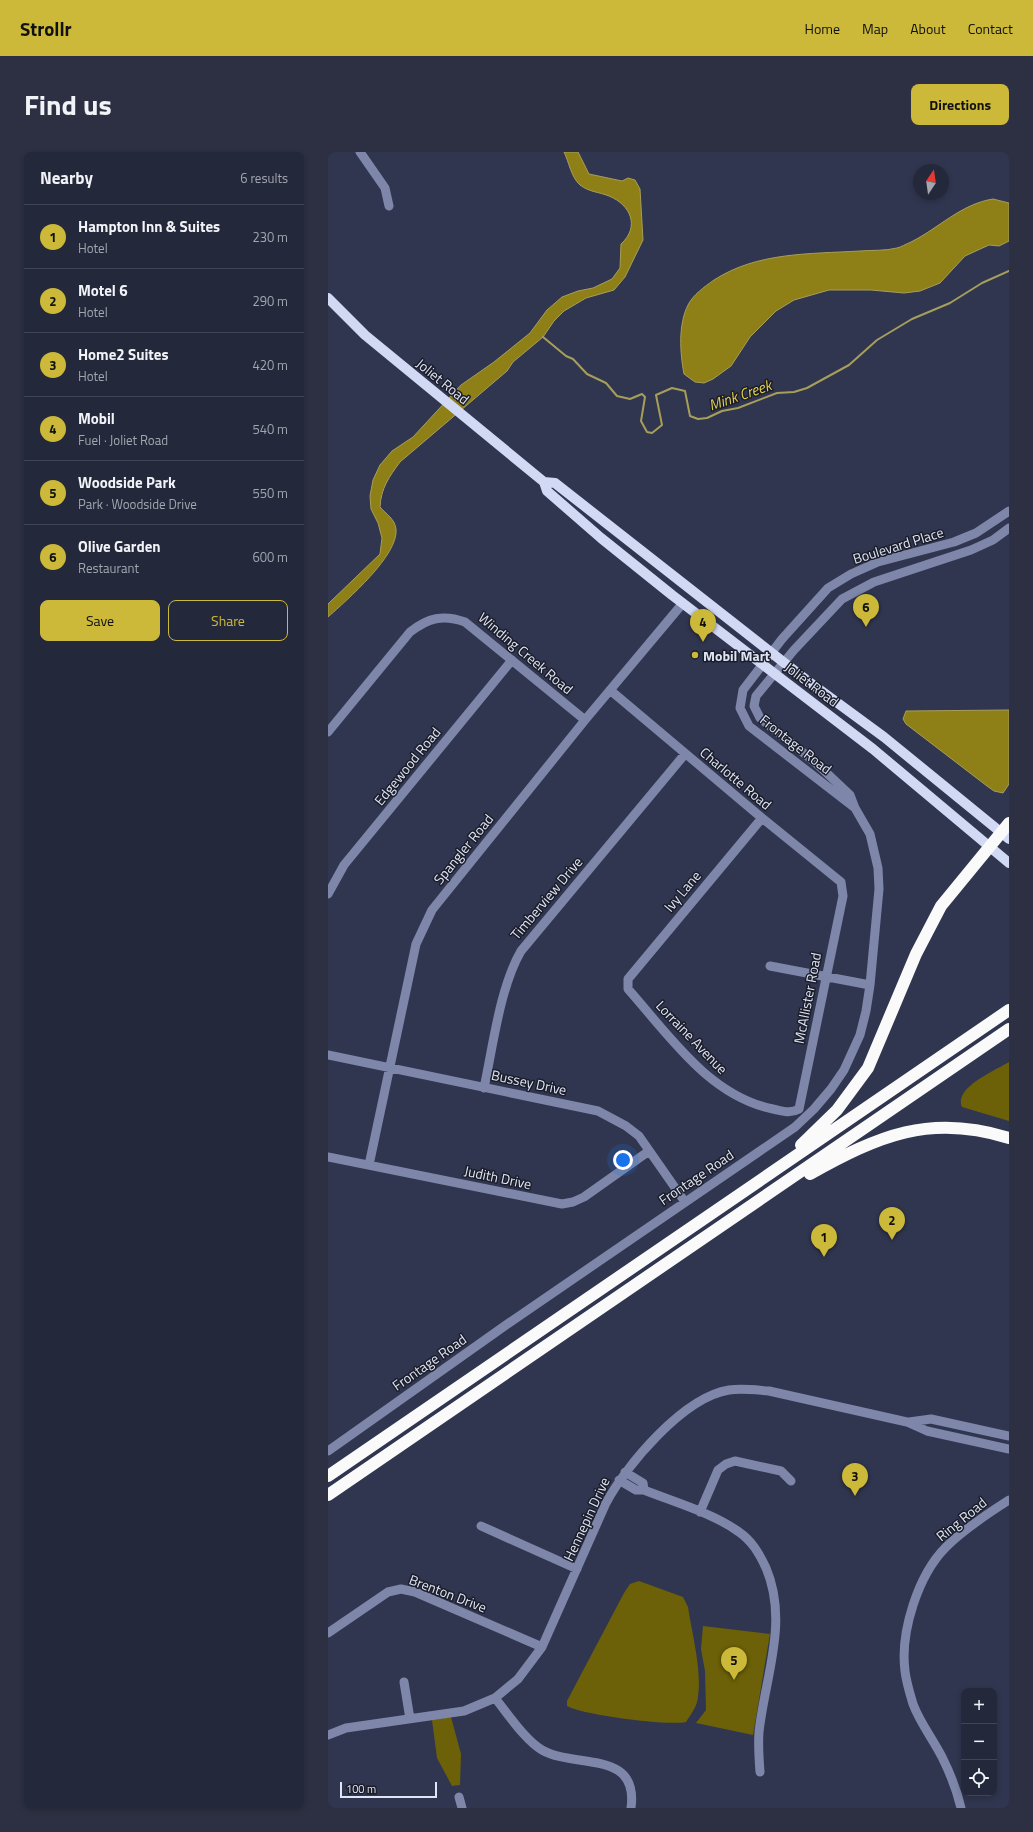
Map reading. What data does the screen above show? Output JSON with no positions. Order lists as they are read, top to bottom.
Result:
{
  "streets": {
    "main road": ["Joliet Road"],
    "street": [
      "Boulevard Place",
      "Winding Creek Road",
      "Frontage Road",
      "Edgewood Road",
      "Charlotte Road",
      "Spangler Road",
      "Ivy Lane",
      "Timberview Drive",
      "McAllister Road",
      "Lorraine Avenue",
      "Bussey Drive",
      "Judith Drive",
      "Hennepin Drive",
      "Ring Road",
      "Brenton Drive"
    ]
  },
  "crossings": [
    ["Joliet Road", "Boulevard Place"],
    ["Joliet Road", "Frontage Road"],
    ["Joliet Road", "Spangler Road"],
    ["Boulevard Place", "Frontage Road"],
    ["Winding Creek Road", "Edgewood Road"],
    ["Winding Creek Road", "Spangler Road"],
    ["Frontage Road", "Bussey Drive"],
    ["Charlotte Road", "Spangler Road"],
    ["Charlotte Road", "Ivy Lane"],
    ["Charlotte Road", "Timberview Drive"],
    ["Charlotte Road", "McAllister Road"],
    ["Spangler Road", "Bussey Drive"],
    ["Spangler Road", "Judith Drive"],
    ["Ivy Lane", "Lorraine Avenue"],
    ["Timberview Drive", "Bussey Drive"],
    ["McAllister Road", "Lorraine Avenue"],
    ["Bussey Drive", "Judith Drive"],
    ["Hennepin Drive", "Brenton Drive"]
  ],
  "water": ["Mink Creek"],
  "places": ["Mobil Mart"],
  "scale_bar": "100 m",
  "north": "top",
  "page": {
    "header": "Strollr",
    "nav": [
      "Home",
      "Map",
      "About",
      "Contact"
    ],
    "title": "Find us",
    "buttons": [
      "Directions",
      ["Save", "Share"]
    ],
    "heading": ["Nearby", "6 results"],
    "list": [
      {
        "mark": "1",
        "name": "Hampton Inn & Suites",
        "note": "Hotel",
        "value": "230 m"
      },
      {
        "mark": "2",
        "name": "Motel 6",
        "note": "Hotel",
        "value": "290 m"
      },
      {
        "mark": "3",
        "name": "Home2 Suites",
        "note": "Hotel",
        "value": "420 m"
      },
      {
        "mark": "4",
        "name": "Mobil",
        "note": "Fuel · Joliet Road",
        "value": "540 m"
      },
      {
        "mark": "5",
        "name": "Woodside Park",
        "note": "Park · Woodside Drive",
        "value": "550 m"
      },
      {
        "mark": "6",
        "name": "Olive Garden",
        "note": "Restaurant",
        "value": "600 m"
      }
    ],
    "pins": [
      "6",
      "4",
      "2",
      "1",
      "3",
      "5"
    ],
    "map_buttons": ["+", "−"],
    "scale": "100 m"
  }
}
